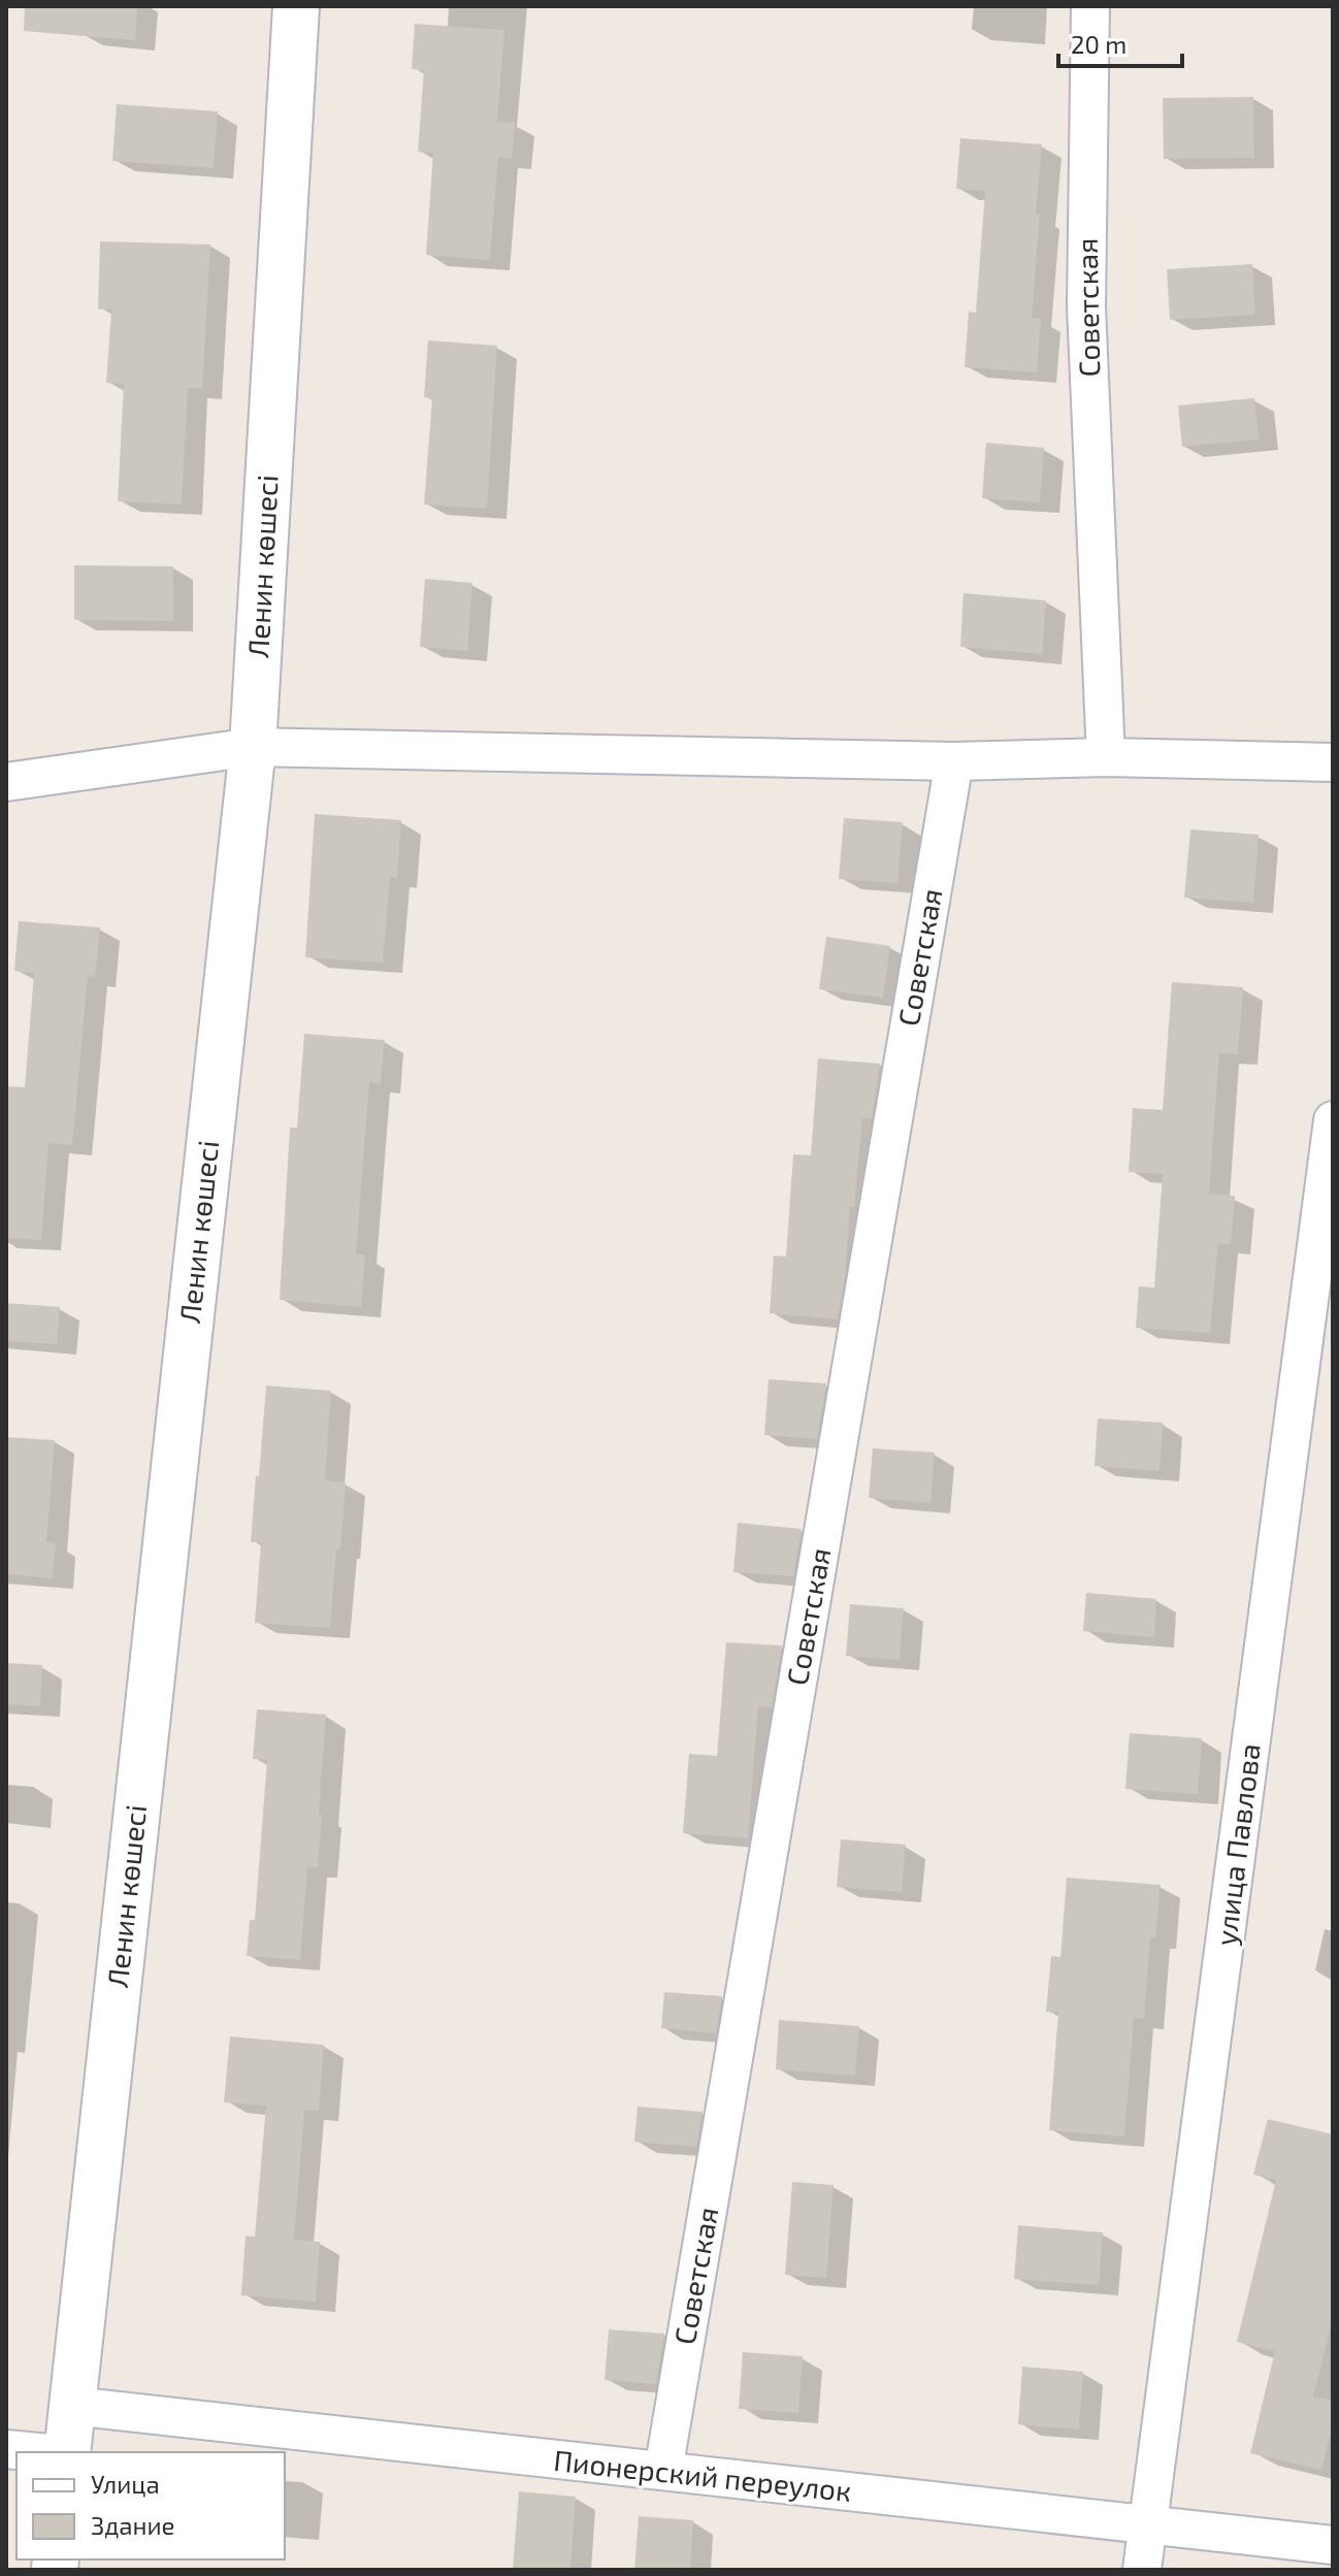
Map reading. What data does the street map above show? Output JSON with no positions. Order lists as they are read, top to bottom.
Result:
{
  "streets": {
    "street": [
      "Советская",
      "Ленин көшесі",
      "улица Павлова",
      "Пионерский переулок"
    ]
  },
  "crossings": [
    ["Советская", "Пионерский переулок"],
    ["Ленин көшесі", "Пионерский переулок"],
    ["улица Павлова", "Пионерский переулок"]
  ],
  "legend": ["Улица", "Здание"],
  "scale_bar": "20 m"
}
